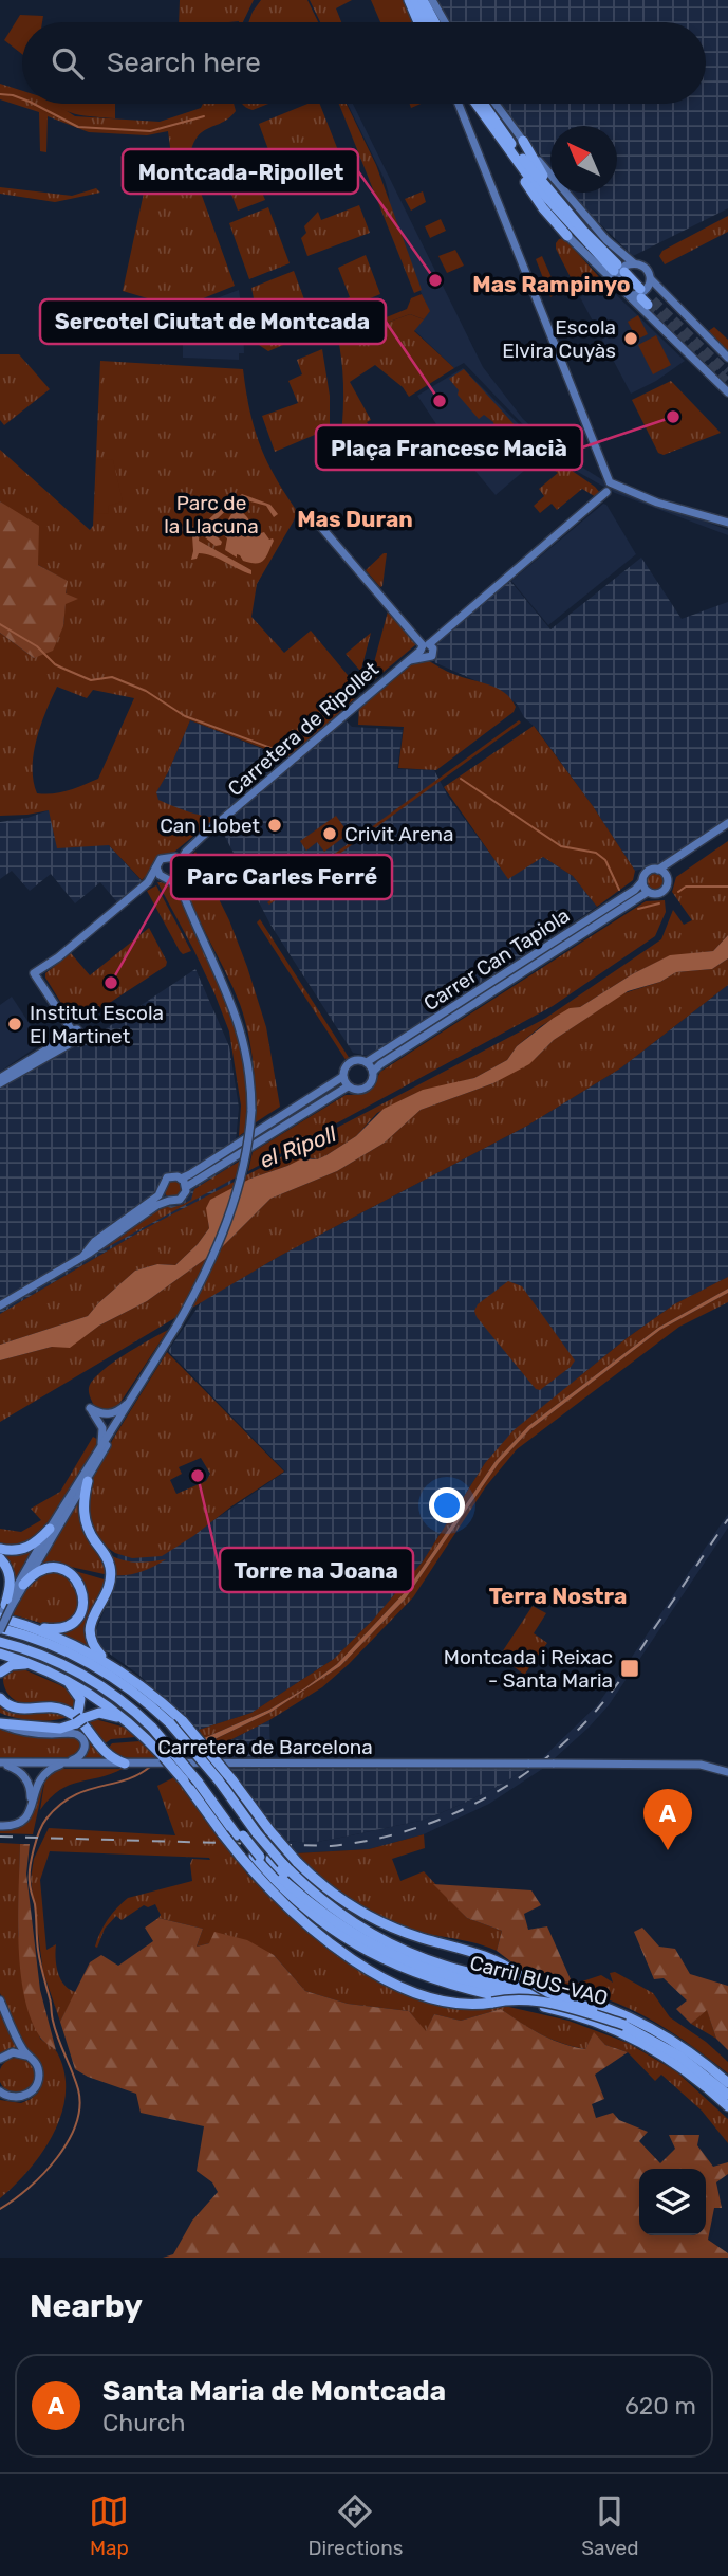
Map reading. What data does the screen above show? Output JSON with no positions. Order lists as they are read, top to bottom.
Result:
{
  "streets": {
    "highway": ["Carril BUS-VAO"],
    "main road": ["Carretera de Ripollet", "Carrer Can Tapiola", "Carretera de Barcelona"]
  },
  "districts": ["Mas Rampinyo", "Mas Duran", "Terra Nostra"],
  "water": ["el Ripoll"],
  "parks": ["Parc de la Llacuna"],
  "places": {
    "other": [
      "Montcada-Ripollet",
      "Escola Elvira Cuyàs",
      "Sercotel Ciutat de Montcada",
      "Plaça Francesc Macià",
      "Can Llobet",
      "Crivit Arena",
      "Parc Carles Ferré",
      "Institut Escola El Martinet",
      "Torre na Joana"
    ],
    "transit": ["Montcada i Reixac - Santa Maria"]
  },
  "north": "top left",
  "page": {
    "search": "Search here",
    "pins": "A",
    "heading": "Nearby",
    "list": [
      {
        "mark": "A",
        "name": "Santa Maria de Montcada",
        "note": "Church",
        "value": "620 m"
      }
    ],
    "nav": ["Map", "Directions", "Saved"]
  }
}
